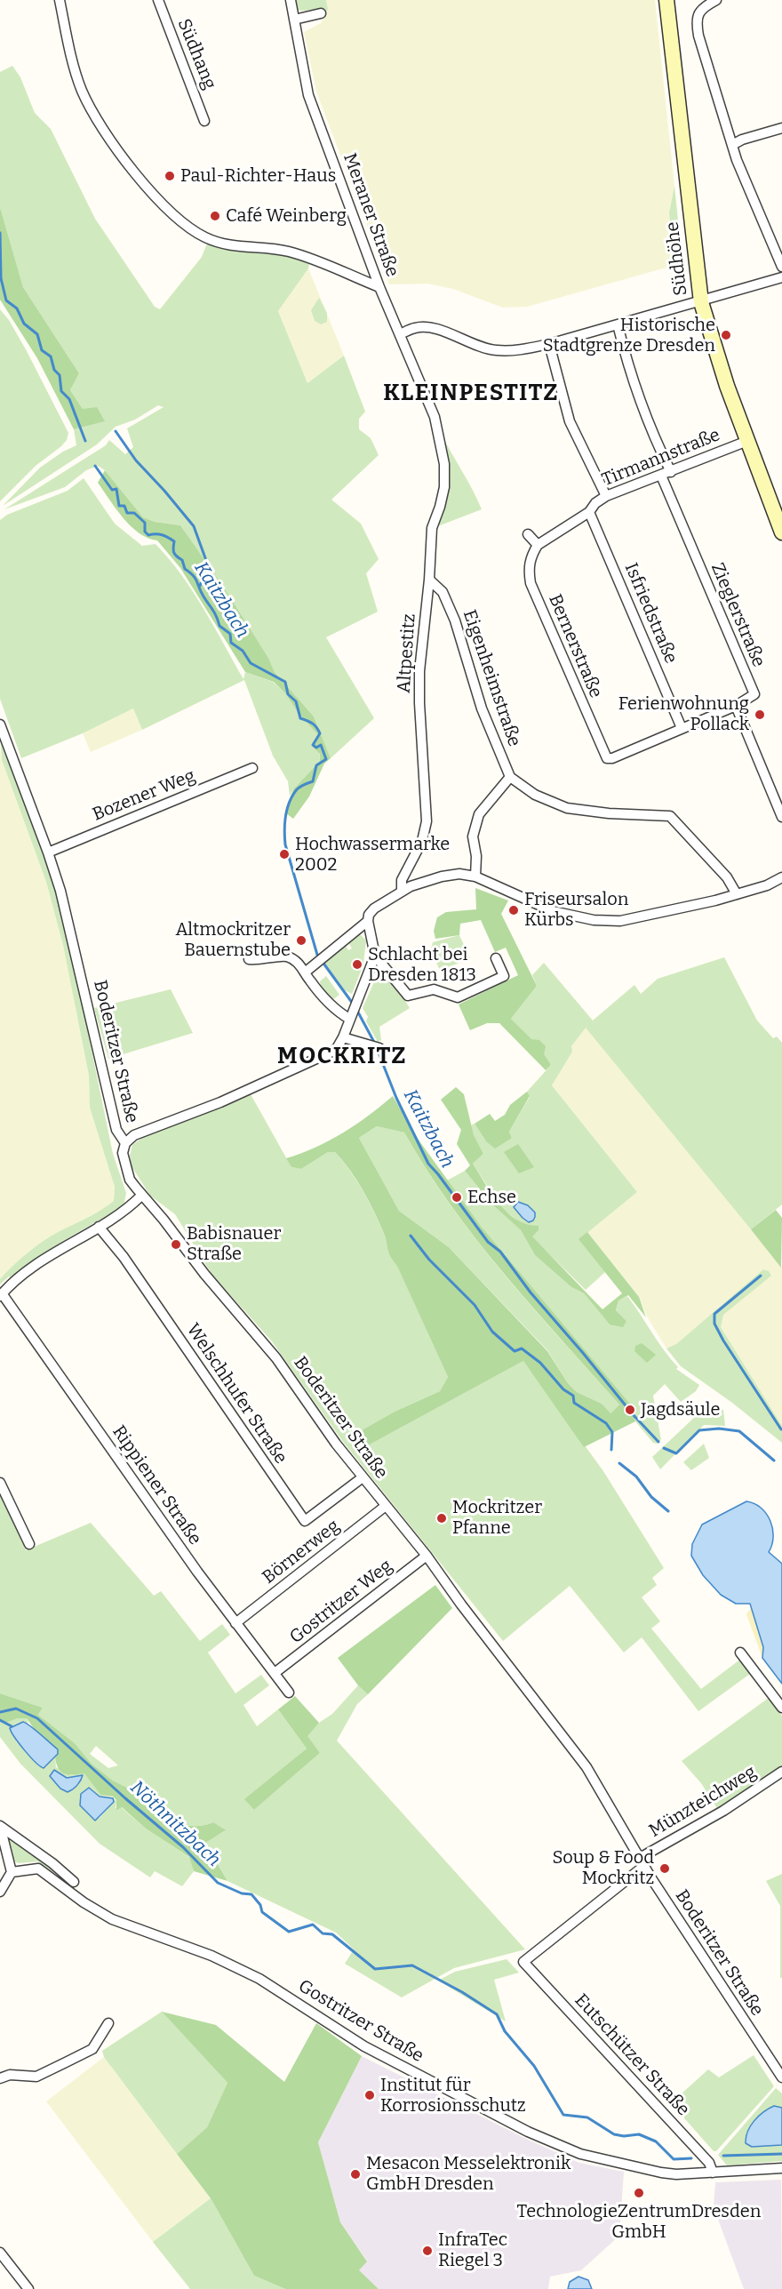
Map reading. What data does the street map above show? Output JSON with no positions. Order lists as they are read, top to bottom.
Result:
{
  "streets": {
    "street": [
      "Südhang",
      "Meraner Straße",
      "Südhöhe",
      "Tirmannstraße",
      "Isfriedstraße",
      "Zieglerstraße",
      "Bernerstraße",
      "Altpestitz",
      "Eigenheimstraße",
      "Bozener Weg",
      "Boderitzer Straße",
      "Welschhufer Straße",
      "Rippiener Straße",
      "Börnerweg",
      "Gostritzer Weg",
      "Münzteichweg",
      "Gostritzer Straße",
      "Eutschützer Straße"
    ]
  },
  "crossings": [
    ["Meraner Straße", "Altpestitz"],
    ["Südhöhe", "Tirmannstraße"],
    ["Tirmannstraße", "Isfriedstraße"],
    ["Tirmannstraße", "Zieglerstraße"],
    ["Tirmannstraße", "Bernerstraße"],
    ["Isfriedstraße", "Bernerstraße"],
    ["Altpestitz", "Eigenheimstraße"],
    ["Bozener Weg", "Boderitzer Straße"],
    ["Boderitzer Straße", "Welschhufer Straße"],
    ["Boderitzer Straße", "Börnerweg"],
    ["Boderitzer Straße", "Gostritzer Weg"],
    ["Boderitzer Straße", "Münzteichweg"],
    ["Rippiener Straße", "Börnerweg"],
    ["Rippiener Straße", "Gostritzer Weg"],
    ["Münzteichweg", "Eutschützer Straße"],
    ["Gostritzer Straße", "Eutschützer Straße"]
  ],
  "districts": ["KLEINPESTITZ", "MOCKRITZ"],
  "water": ["Kaitzbach", "Nöthnitzbach"],
  "places": [
    "Paul-Richter-Haus",
    "Café Weinberg",
    "Historische Stadtgrenze Dresden",
    "Ferienwohnung Pollack",
    "Hochwassermarke 2002",
    "Friseursalon Kürbs",
    "Altmockritzer Bauernstube",
    "Schlacht bei Dresden 1813",
    "Echse",
    "Babisnauer Straße",
    "Jagdsäule",
    "Mockritzer Pfanne",
    "Soup & Food Mockritz",
    "Institut für Korrosionsschutz",
    "Mesacon Messelektronik GmbH Dresden",
    "TechnologieZentrumDresden GmbH",
    "InfraTec Riegel 3"
  ]
}
